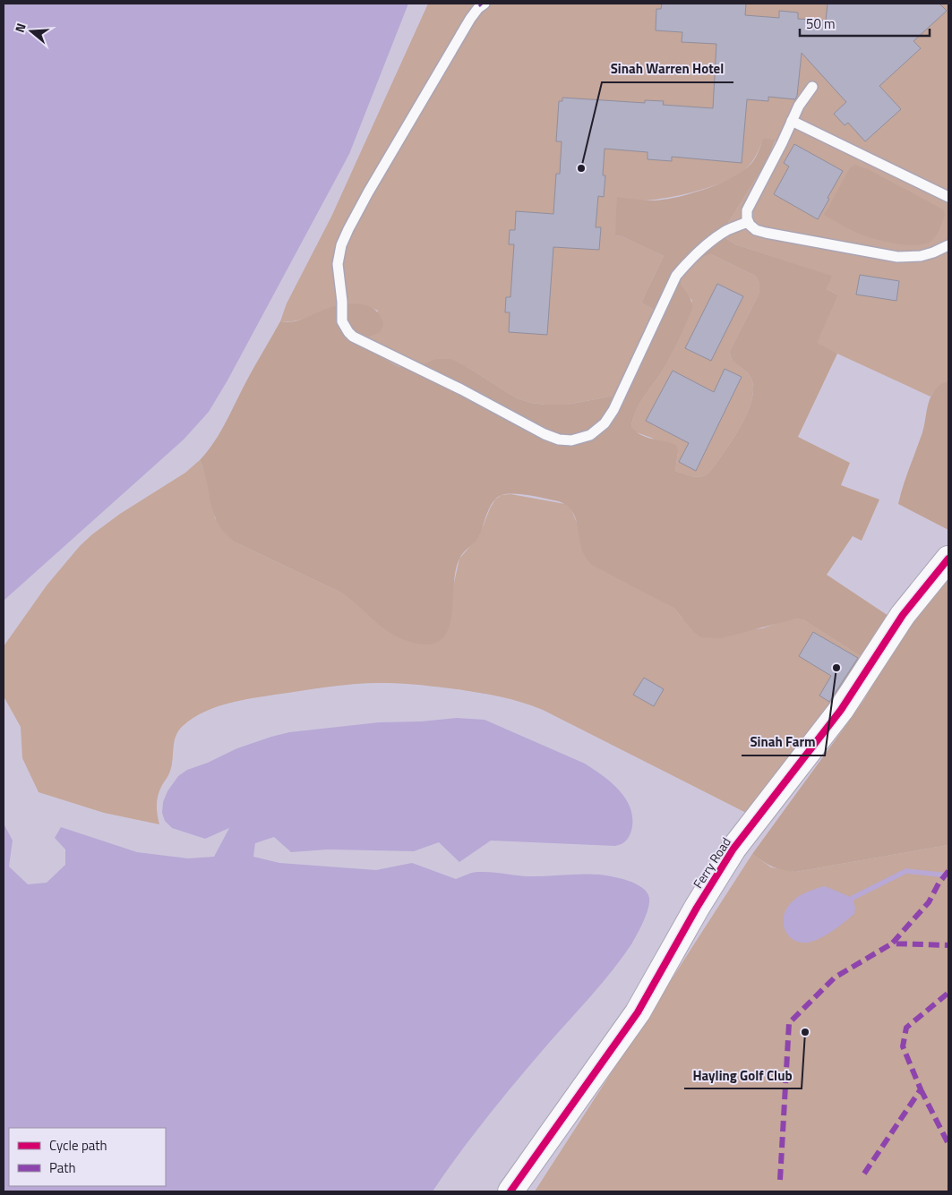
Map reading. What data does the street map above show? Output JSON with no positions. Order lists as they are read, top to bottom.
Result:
{
  "streets": {
    "street": ["Ferry Road"]
  },
  "places": ["Sinah Warren Hotel", "Sinah Farm", "Hayling Golf Club"],
  "legend": ["Cycle path", "Path"],
  "scale_bar": "50 m",
  "north": "left"
}
